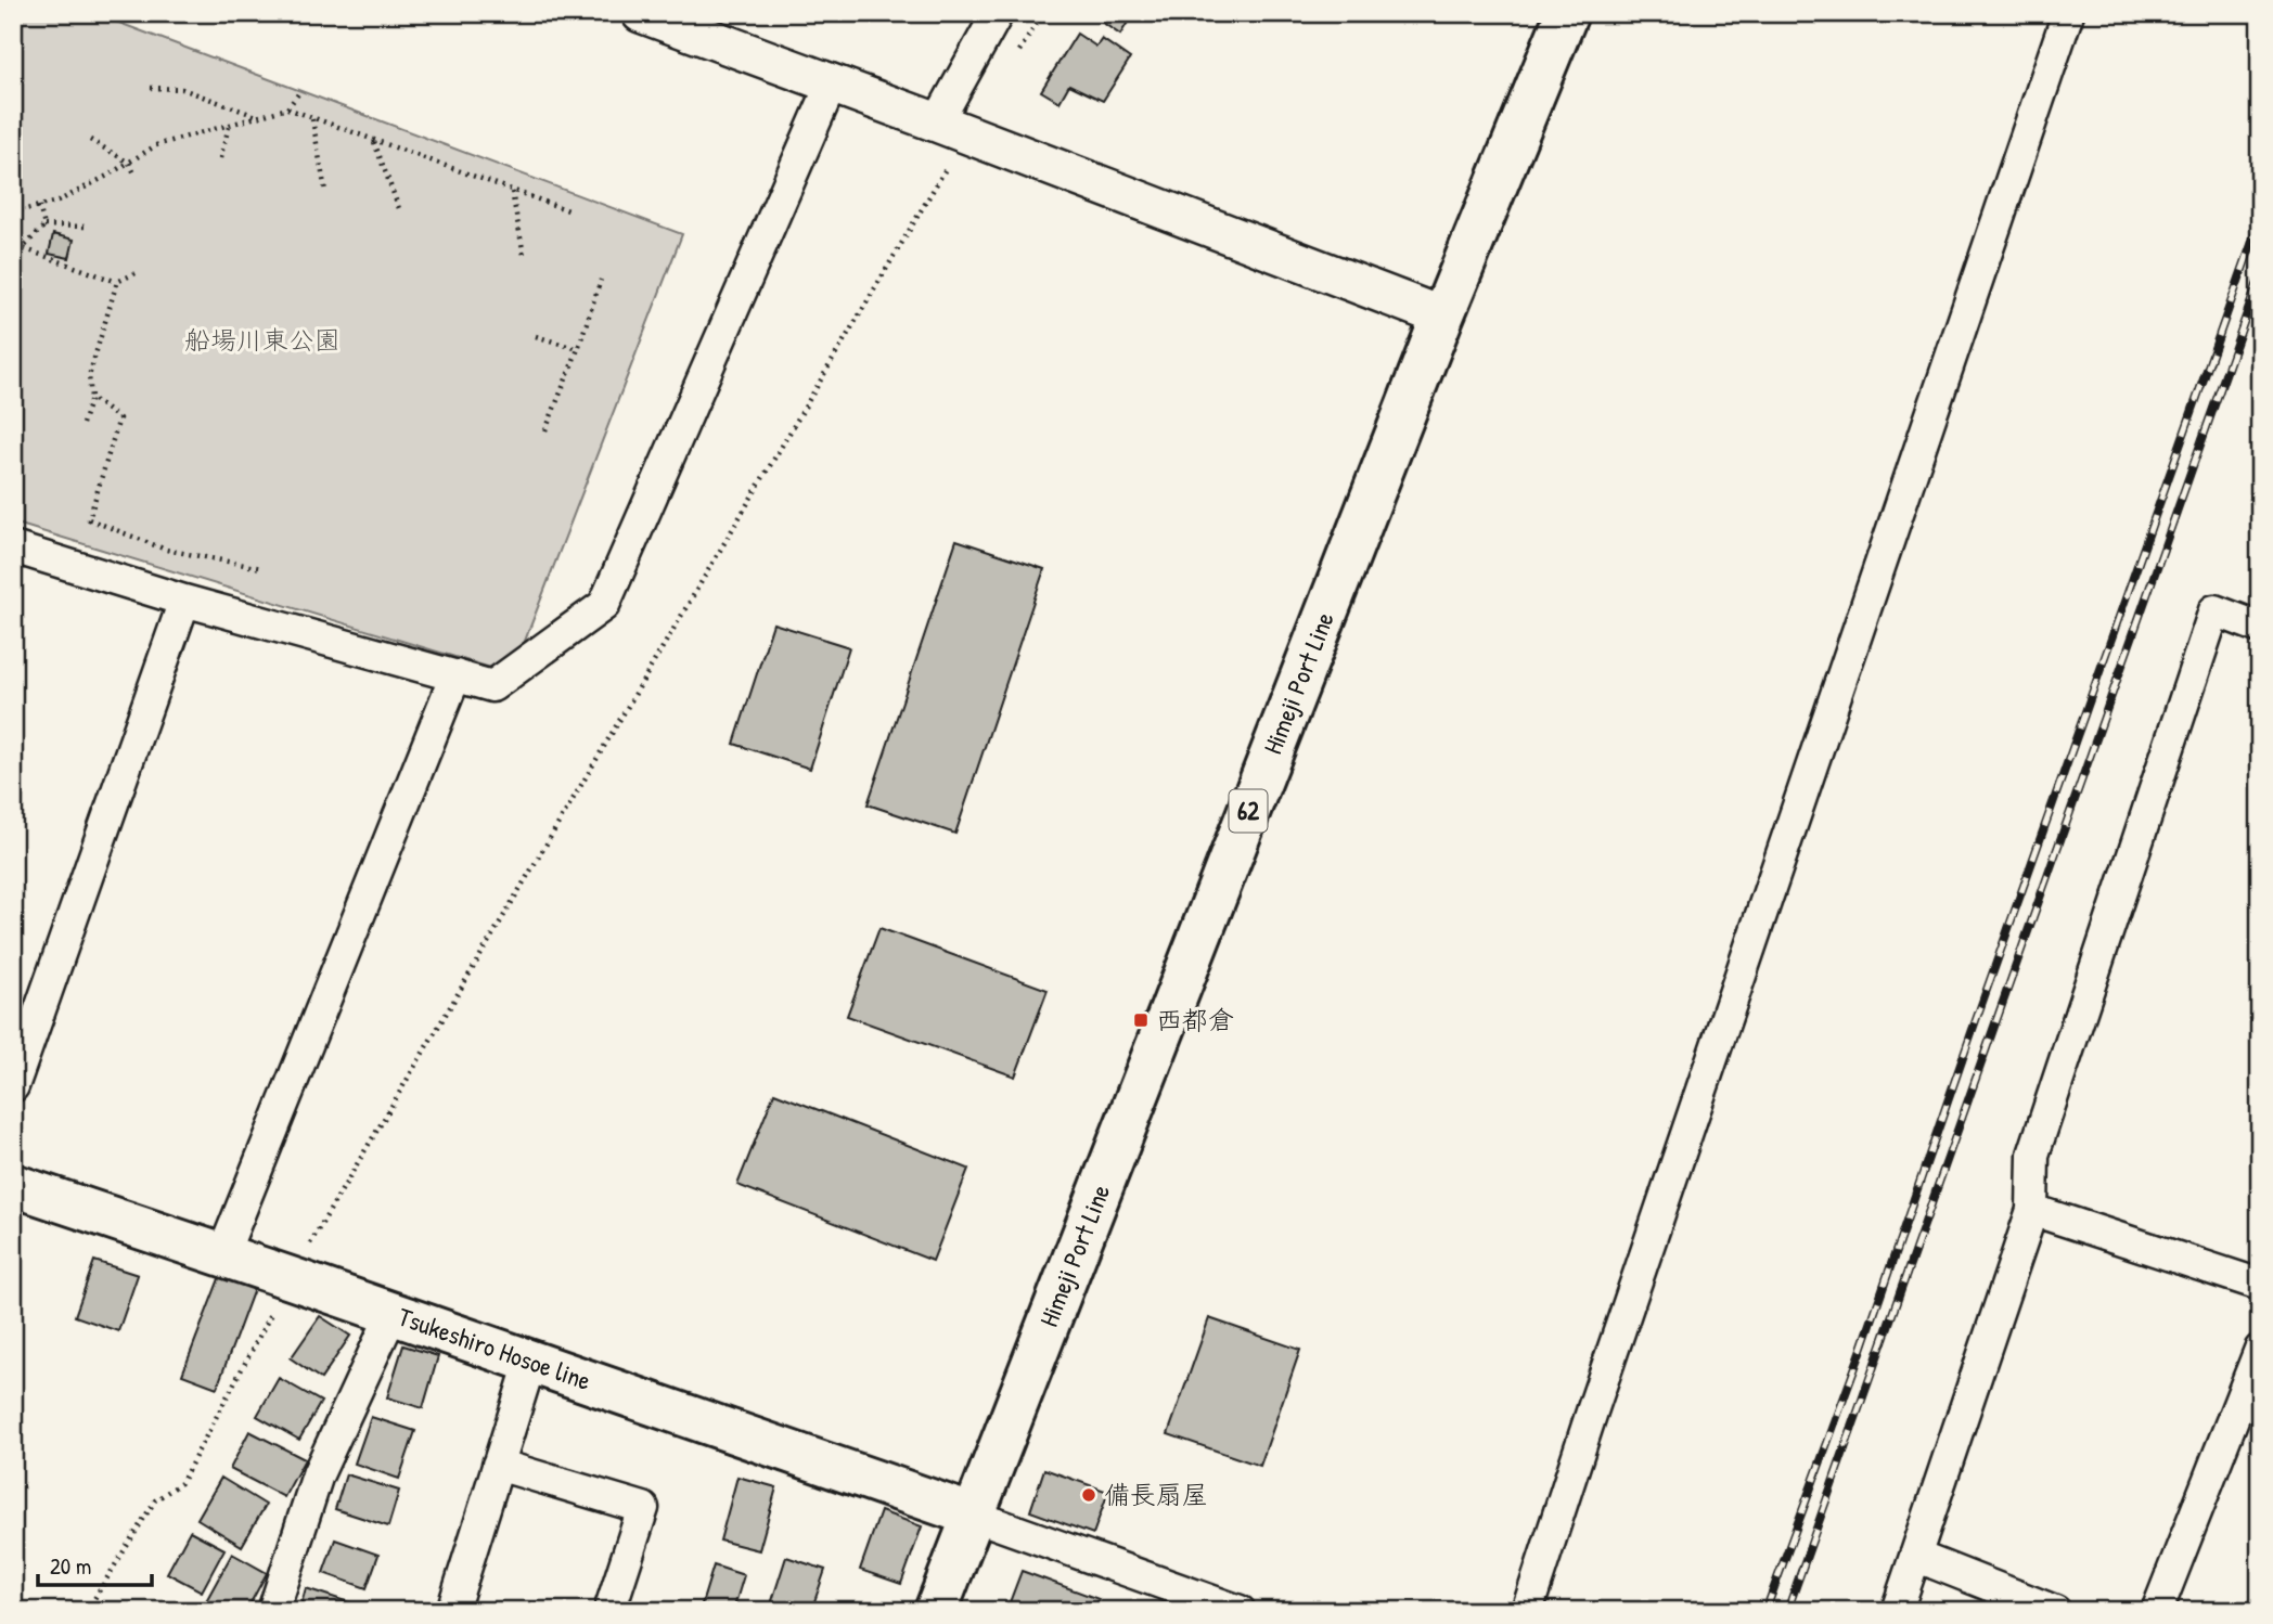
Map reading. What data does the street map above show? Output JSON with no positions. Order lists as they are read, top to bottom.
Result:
{
  "streets": {
    "main road": ["Himeji Port Line", "62", "Tsukeshiro Hosoe line"]
  },
  "crossings": [
    ["Himeji Port Line", "Tsukeshiro Hosoe line"]
  ],
  "parks": ["船場川東公園"],
  "places": {
    "transit": ["西都倉"],
    "other": ["備長扇屋"]
  },
  "scale_bar": "20 m"
}
